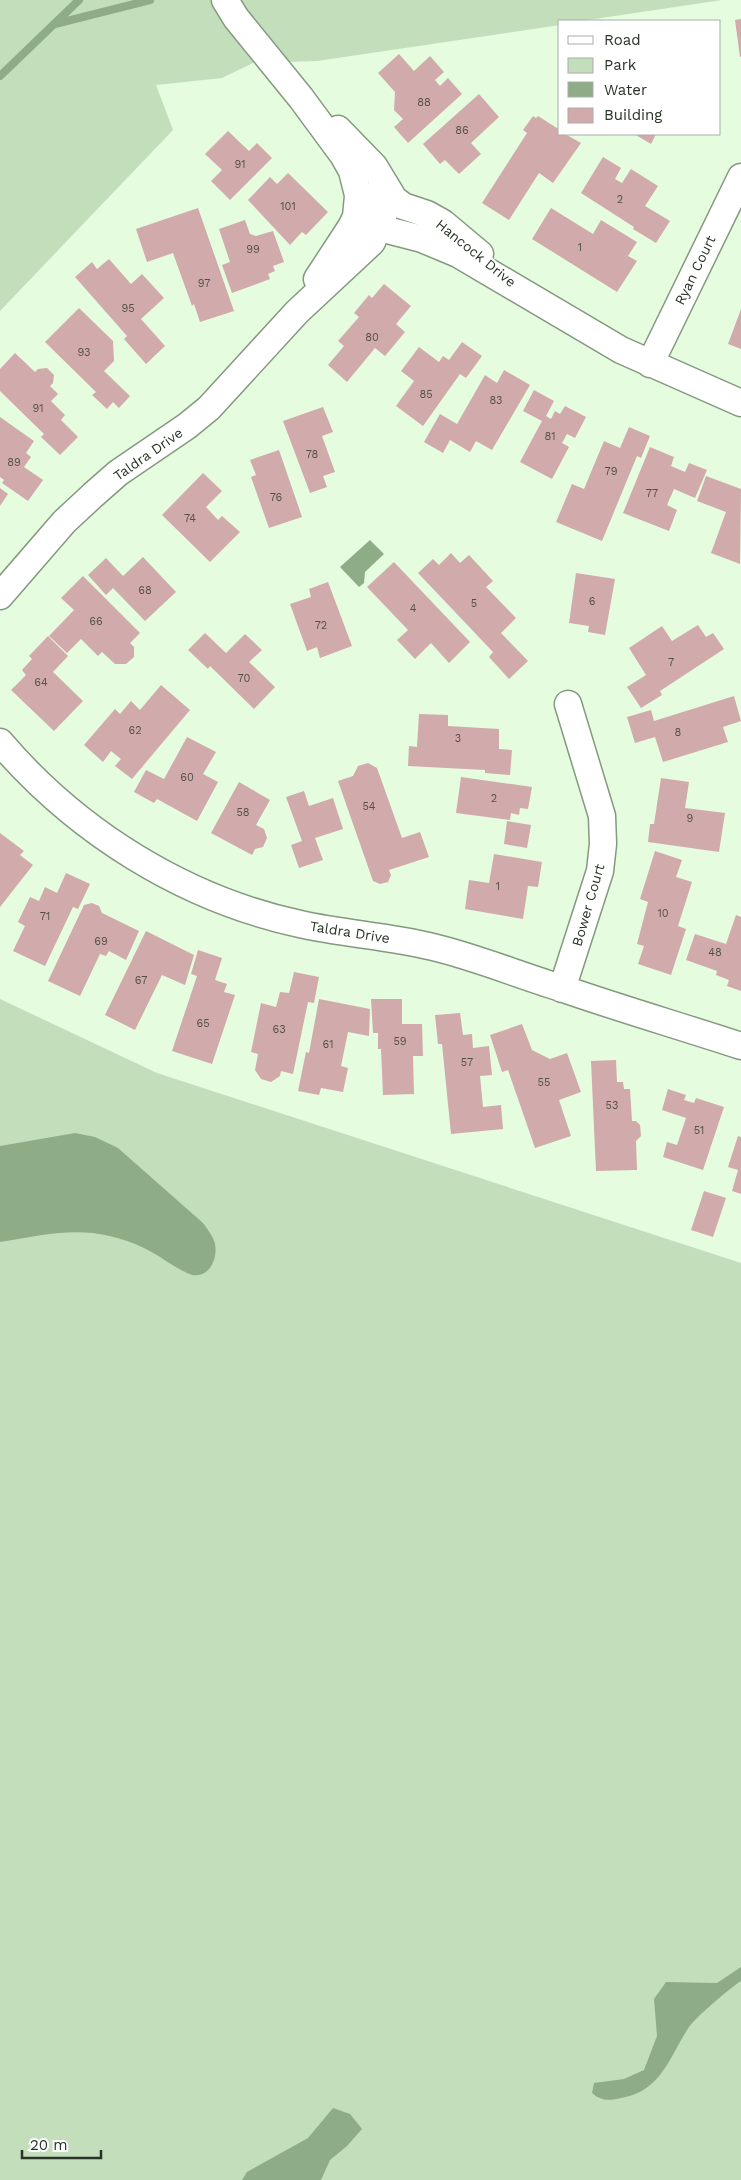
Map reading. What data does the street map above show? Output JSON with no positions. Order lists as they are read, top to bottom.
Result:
{
  "streets": {
    "street": [
      "Hancock Drive",
      "Ryan Court",
      "Taldra Drive",
      "Bower Court"
    ]
  },
  "crossings": [
    ["Hancock Drive", "Ryan Court"],
    ["Hancock Drive", "Taldra Drive"],
    ["Taldra Drive", "Bower Court"]
  ],
  "house_numbers": [
    "88",
    "86",
    "91",
    "2",
    "101",
    "1",
    "99",
    "97",
    "95",
    "80",
    "93",
    "85",
    "83",
    "91",
    "81",
    "78",
    "89",
    "79",
    "77",
    "76",
    "74",
    "68",
    "6",
    "5",
    "4",
    "66",
    "72",
    "7",
    "70",
    "64",
    "62",
    "8",
    "3",
    "60",
    "2",
    "54",
    "58",
    "9",
    "1",
    "10",
    "71",
    "69",
    "48",
    "67",
    "65",
    "63",
    "59",
    "61",
    "57",
    "55",
    "53",
    "51"
  ],
  "legend": [
    "Road",
    "Park",
    "Water",
    "Building"
  ],
  "scale_bar": "20 m"
}
